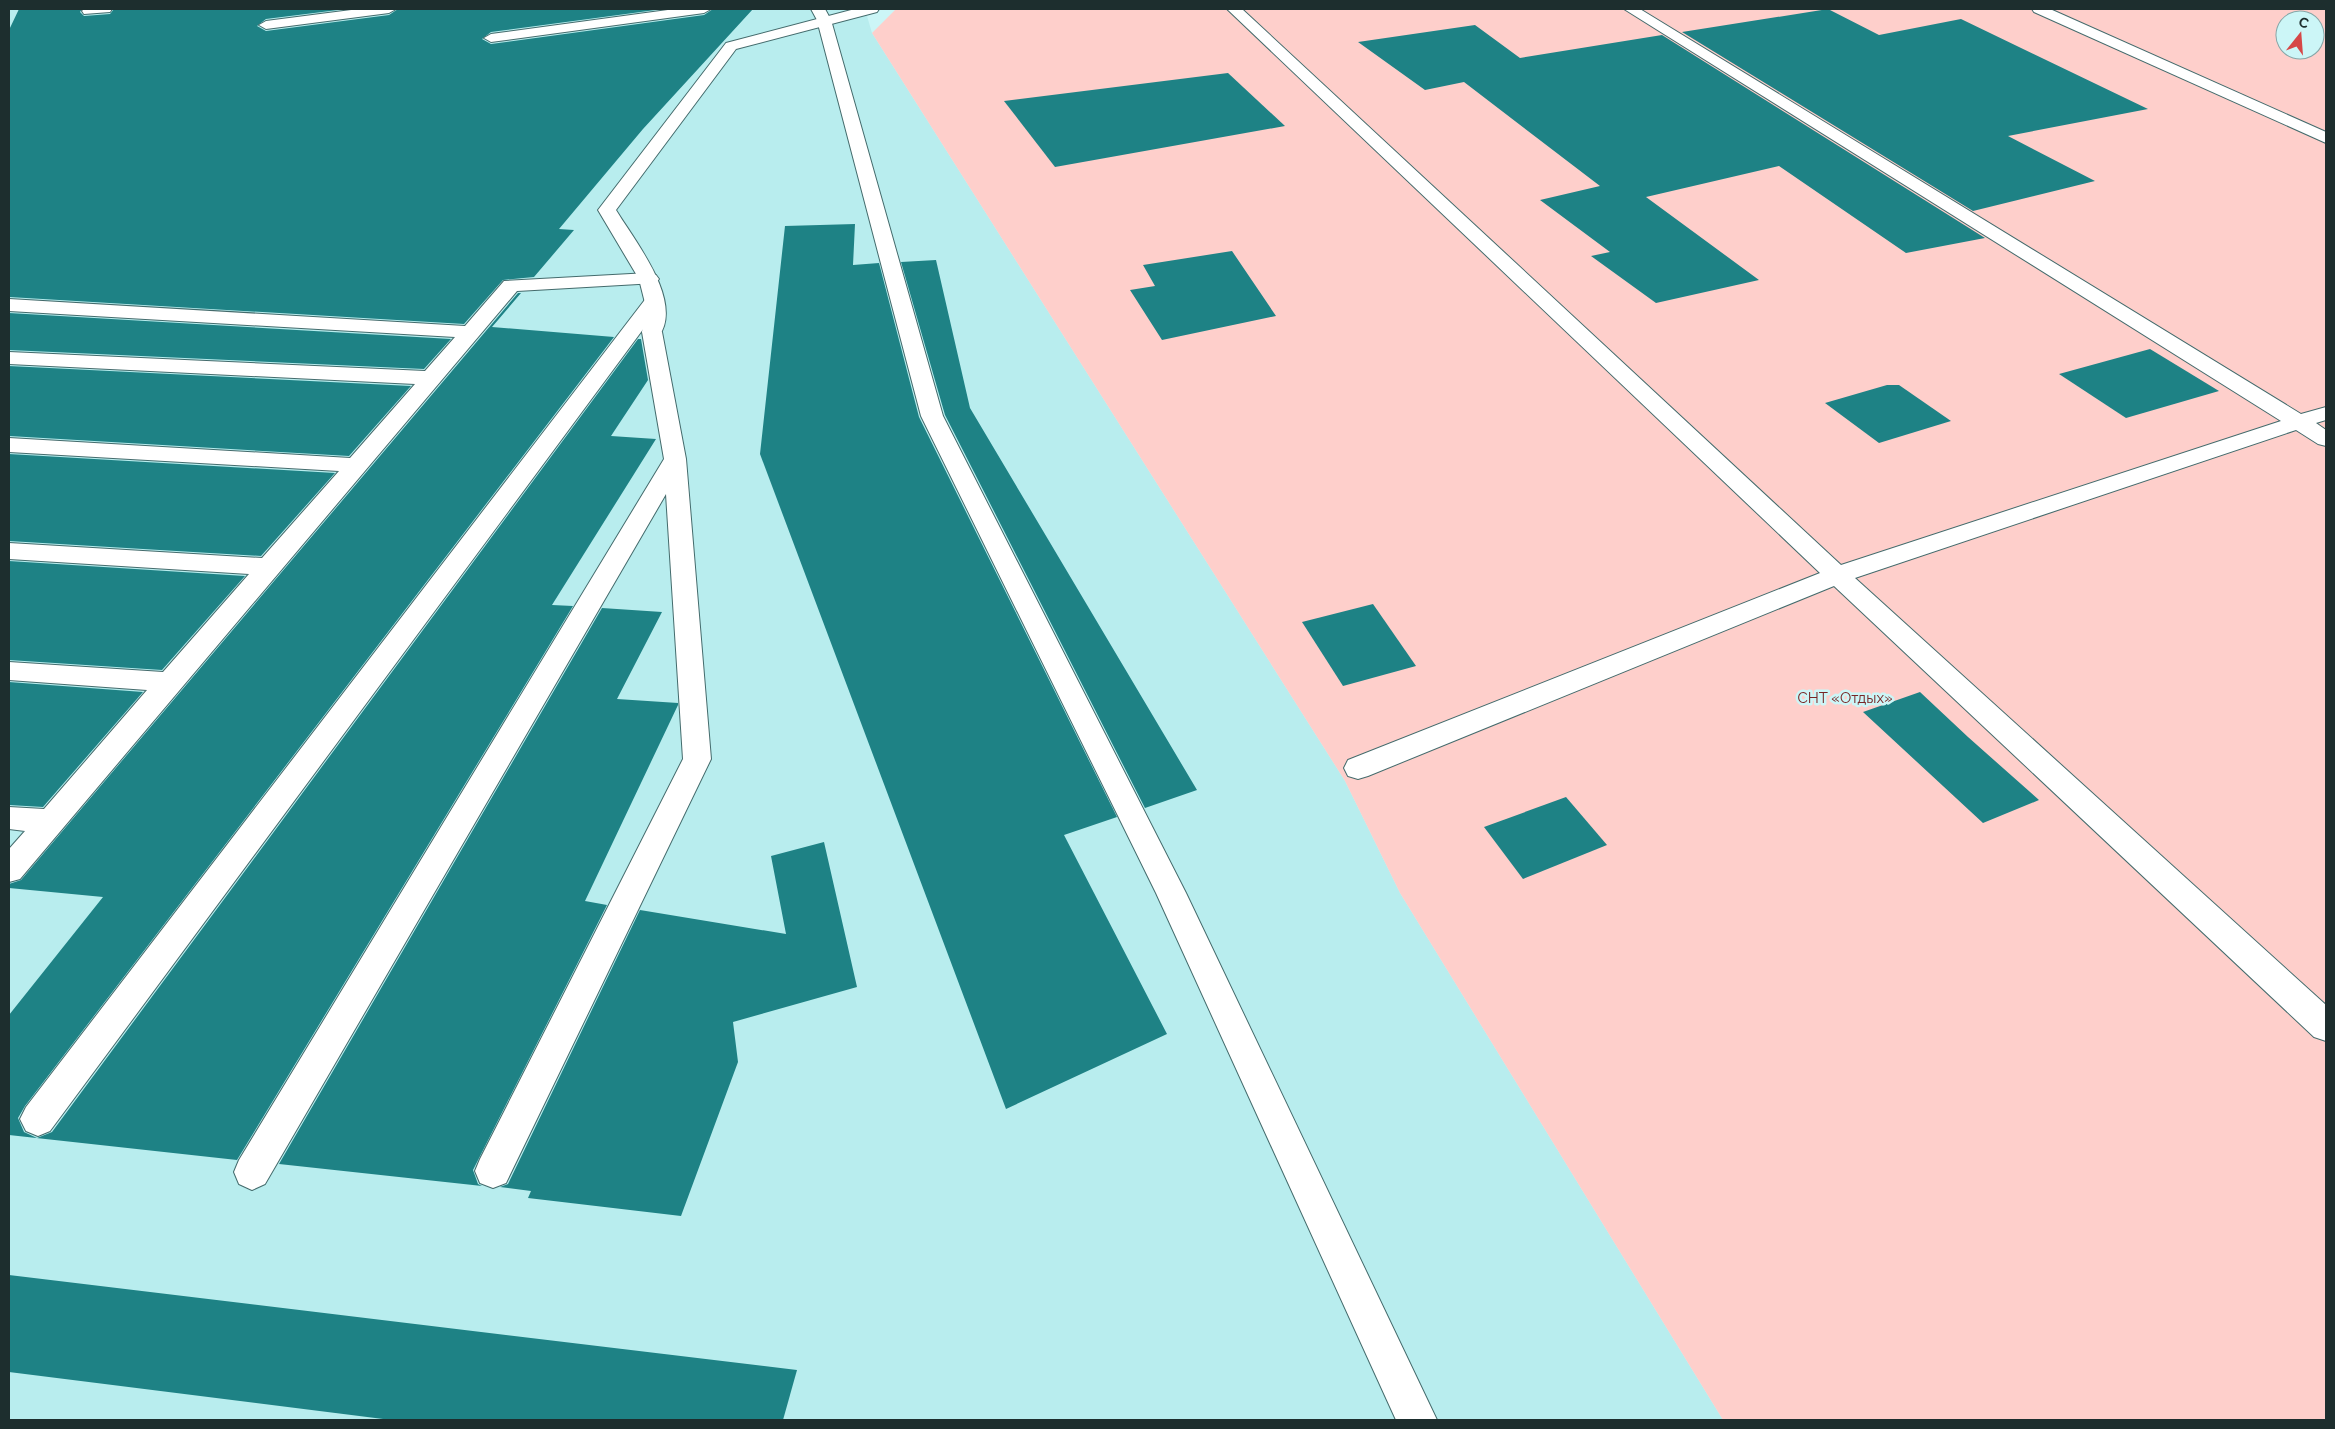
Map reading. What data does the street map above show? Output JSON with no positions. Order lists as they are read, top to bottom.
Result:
{
  "parks": ["СНТ «Отдых»"],
  "north": "top"
}
